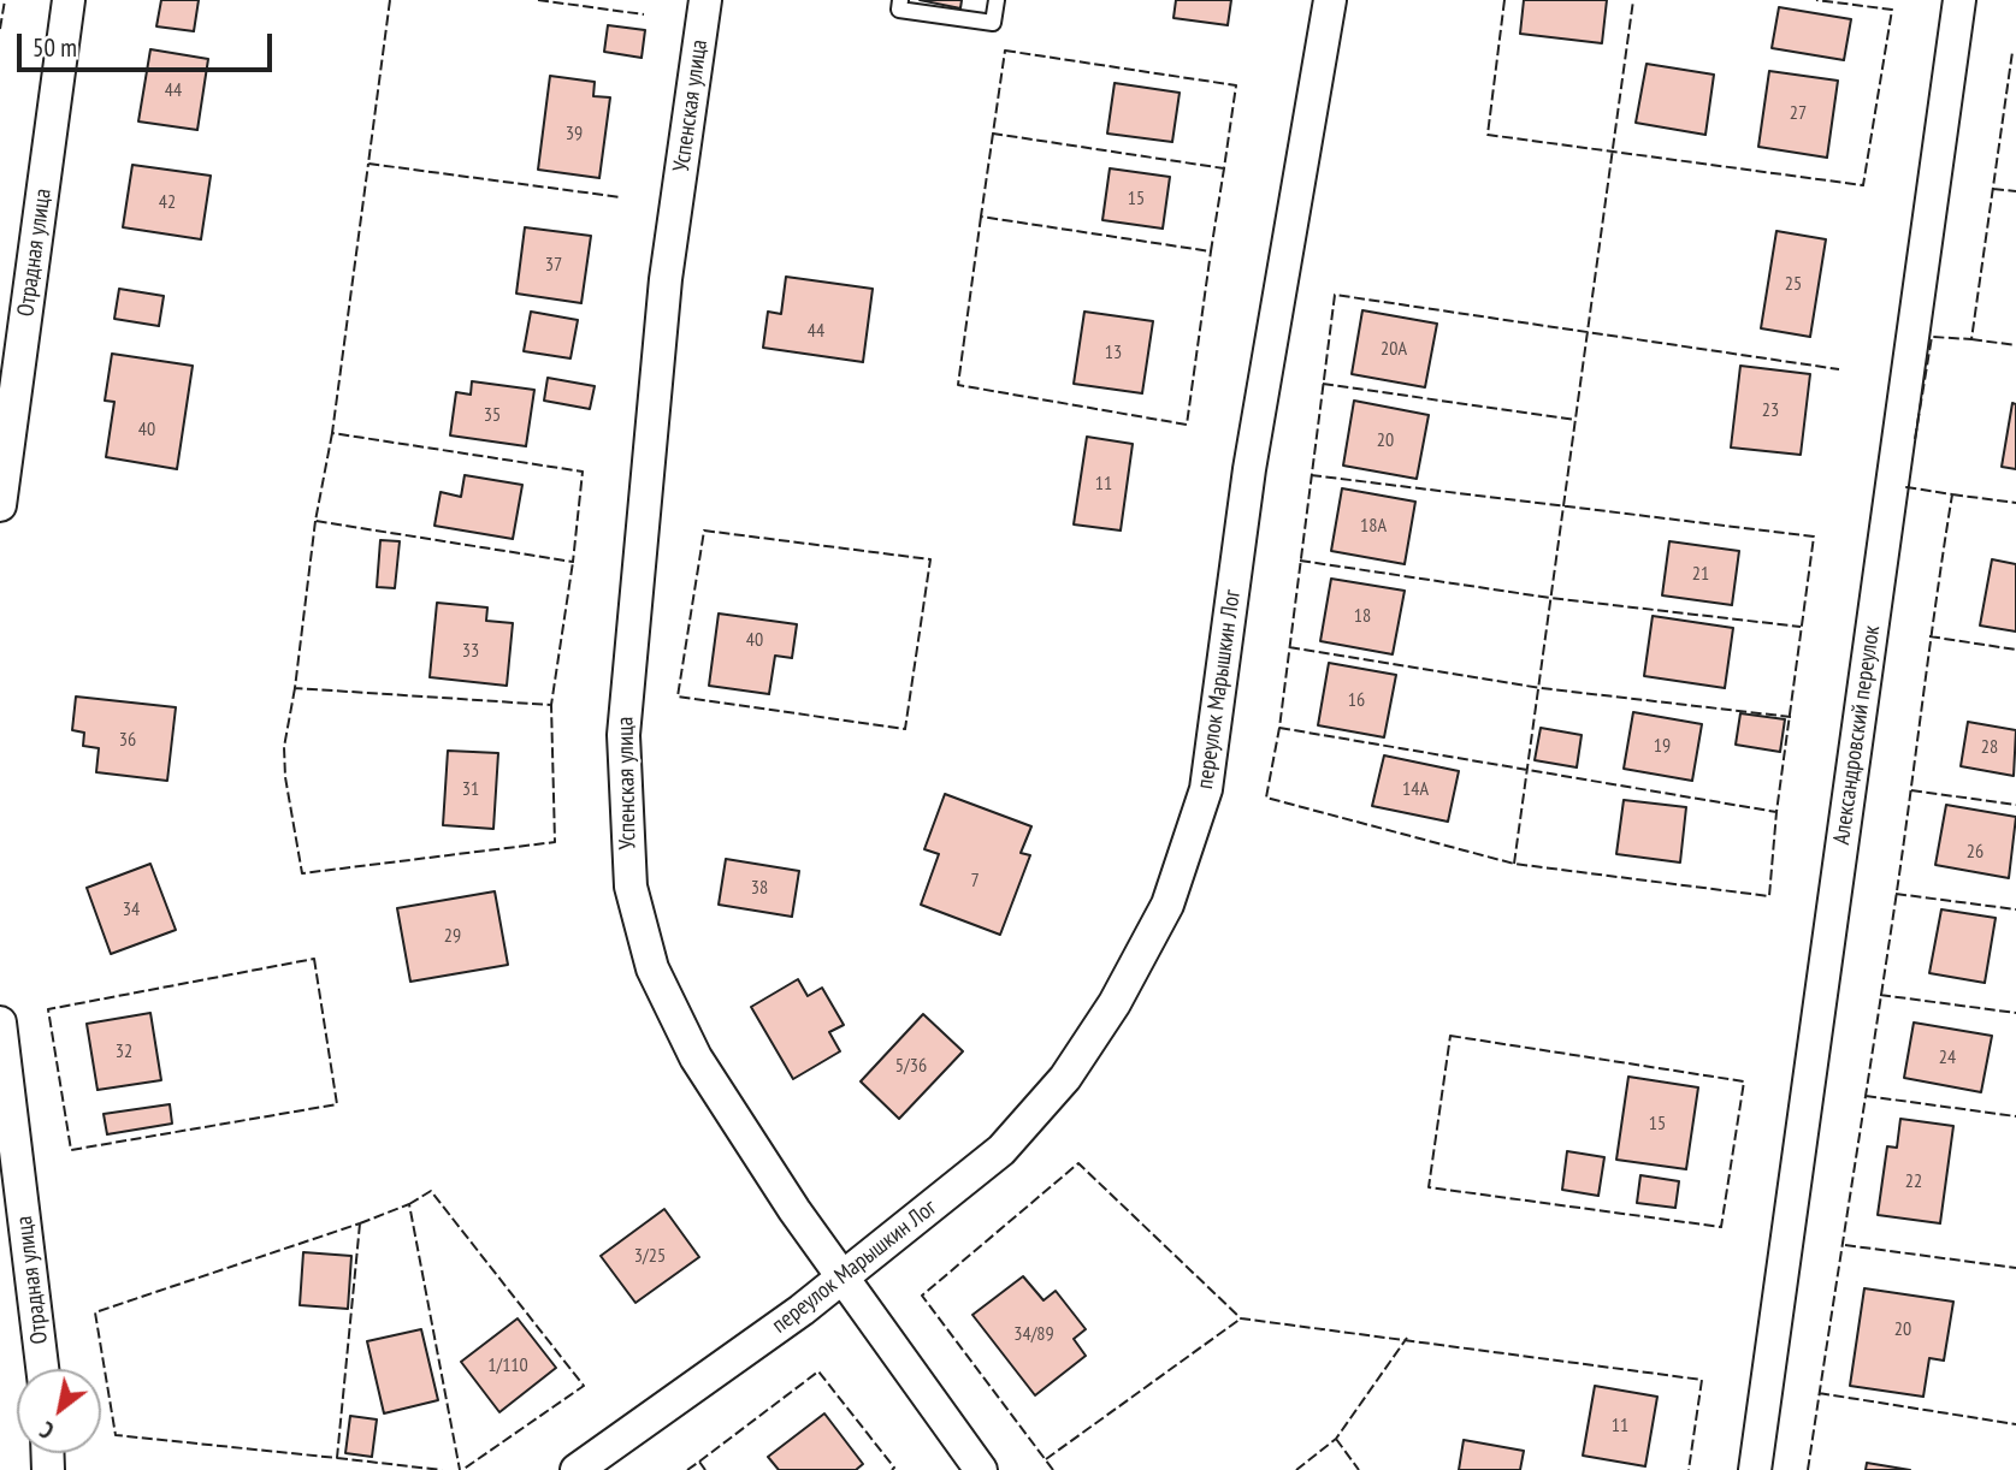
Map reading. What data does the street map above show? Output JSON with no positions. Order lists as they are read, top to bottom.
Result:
{
  "streets": {
    "street": [
      "Успенская улица",
      "Отрадная улица",
      "переулок Марышкин Лог",
      "Александровский переулок"
    ]
  },
  "crossings": [
    ["Успенская улица", "переулок Марышкин Лог"]
  ],
  "house_numbers": [
    "44",
    "27",
    "39",
    "15",
    "42",
    "37",
    "25",
    "44",
    "20А",
    "13",
    "23",
    "35",
    "40",
    "20",
    "11",
    "18А",
    "21",
    "18",
    "40",
    "33",
    "16",
    "36",
    "19",
    "28",
    "31",
    "14А",
    "26",
    "7",
    "38",
    "34",
    "29",
    "32",
    "24",
    "5/36",
    "15",
    "22",
    "3/25",
    "20",
    "34/89",
    "1/110",
    "11"
  ],
  "scale_bar": "50 m",
  "north": "bottom left"
}
